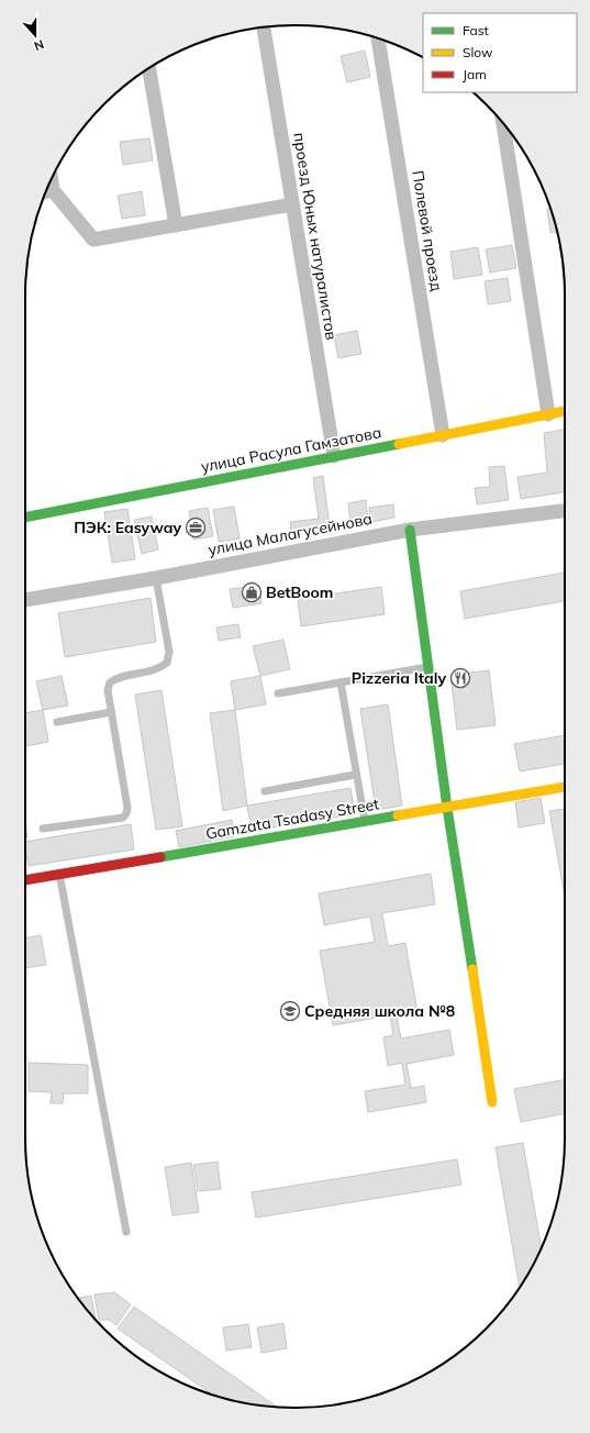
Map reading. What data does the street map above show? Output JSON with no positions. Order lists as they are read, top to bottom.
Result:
{
  "streets": {
    "street": [
      "Полевой проезд",
      "проезд Юных натуралистов",
      "улица Расула Гамзатова",
      "улица Малагусейнова",
      "Gamzata Tsadasy Street"
    ]
  },
  "crossings": [
    ["Полевой проезд", "улица Расула Гамзатова"],
    ["проезд Юных натуралистов", "улица Расула Гамзатова"]
  ],
  "places": {
    "office": ["ПЭК: Easyway"],
    "shop": ["BetBoom"],
    "restaurant": ["Pizzeria Italy"],
    "school or university": ["Средняя школа №8"]
  },
  "legend": ["Fast", "Slow", "Jam"],
  "north": "bottom"
}
